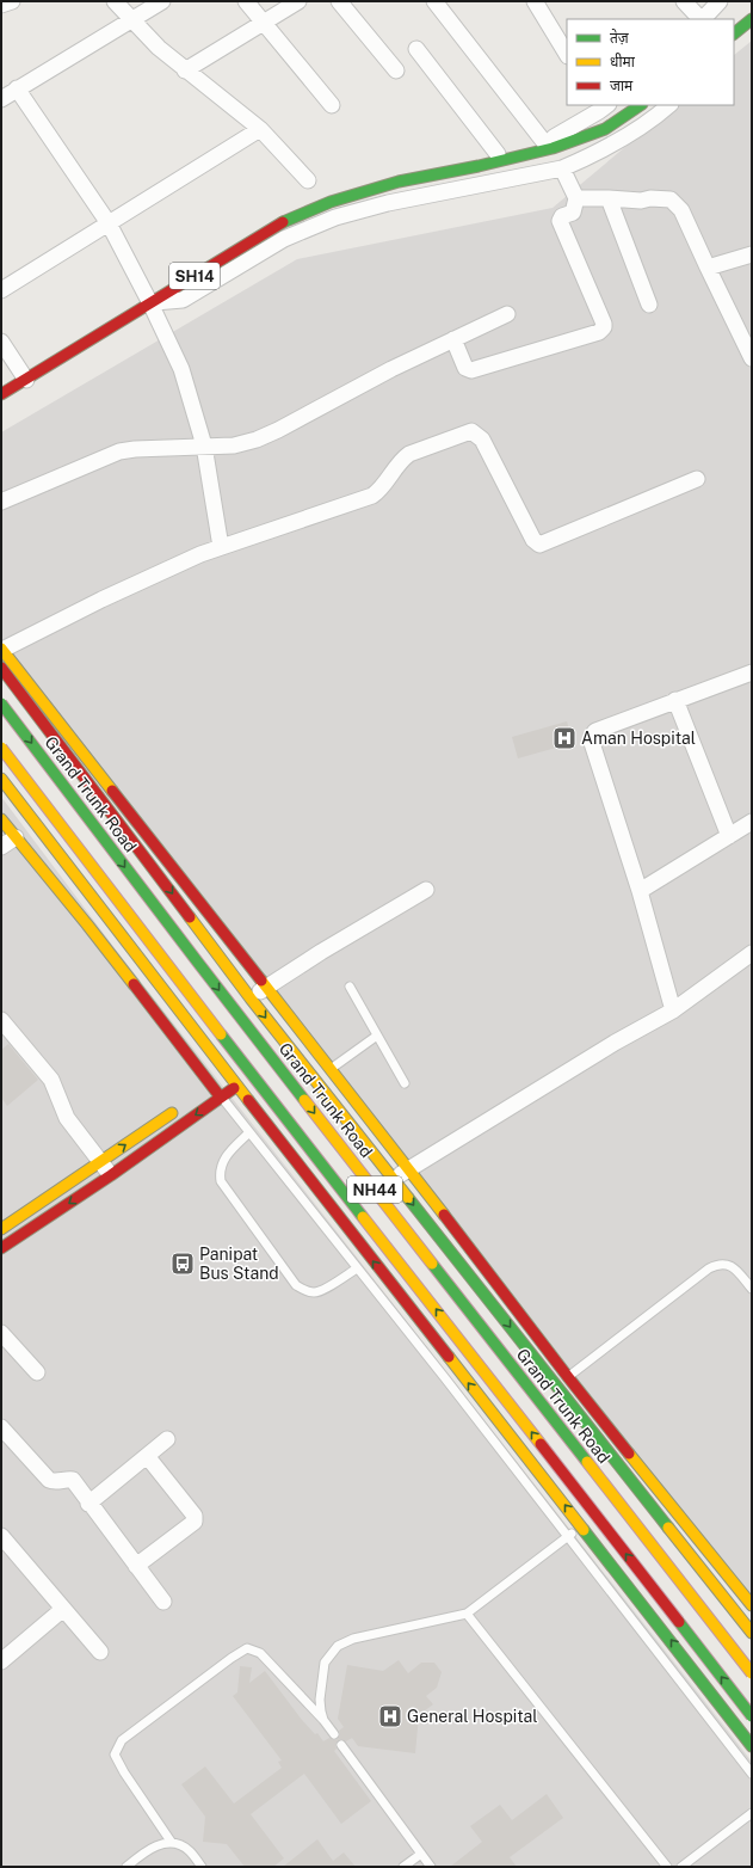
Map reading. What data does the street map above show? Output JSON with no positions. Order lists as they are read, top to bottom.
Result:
{
  "streets": {
    "main road": ["SH14", "Grand Trunk Road", "NH44"]
  },
  "places": {
    "hospital": ["Aman Hospital", "General Hospital"],
    "bus stop": ["Panipat Bus Stand"]
  },
  "legend": ["तेज़", "धीमा", "जाम"]
}
